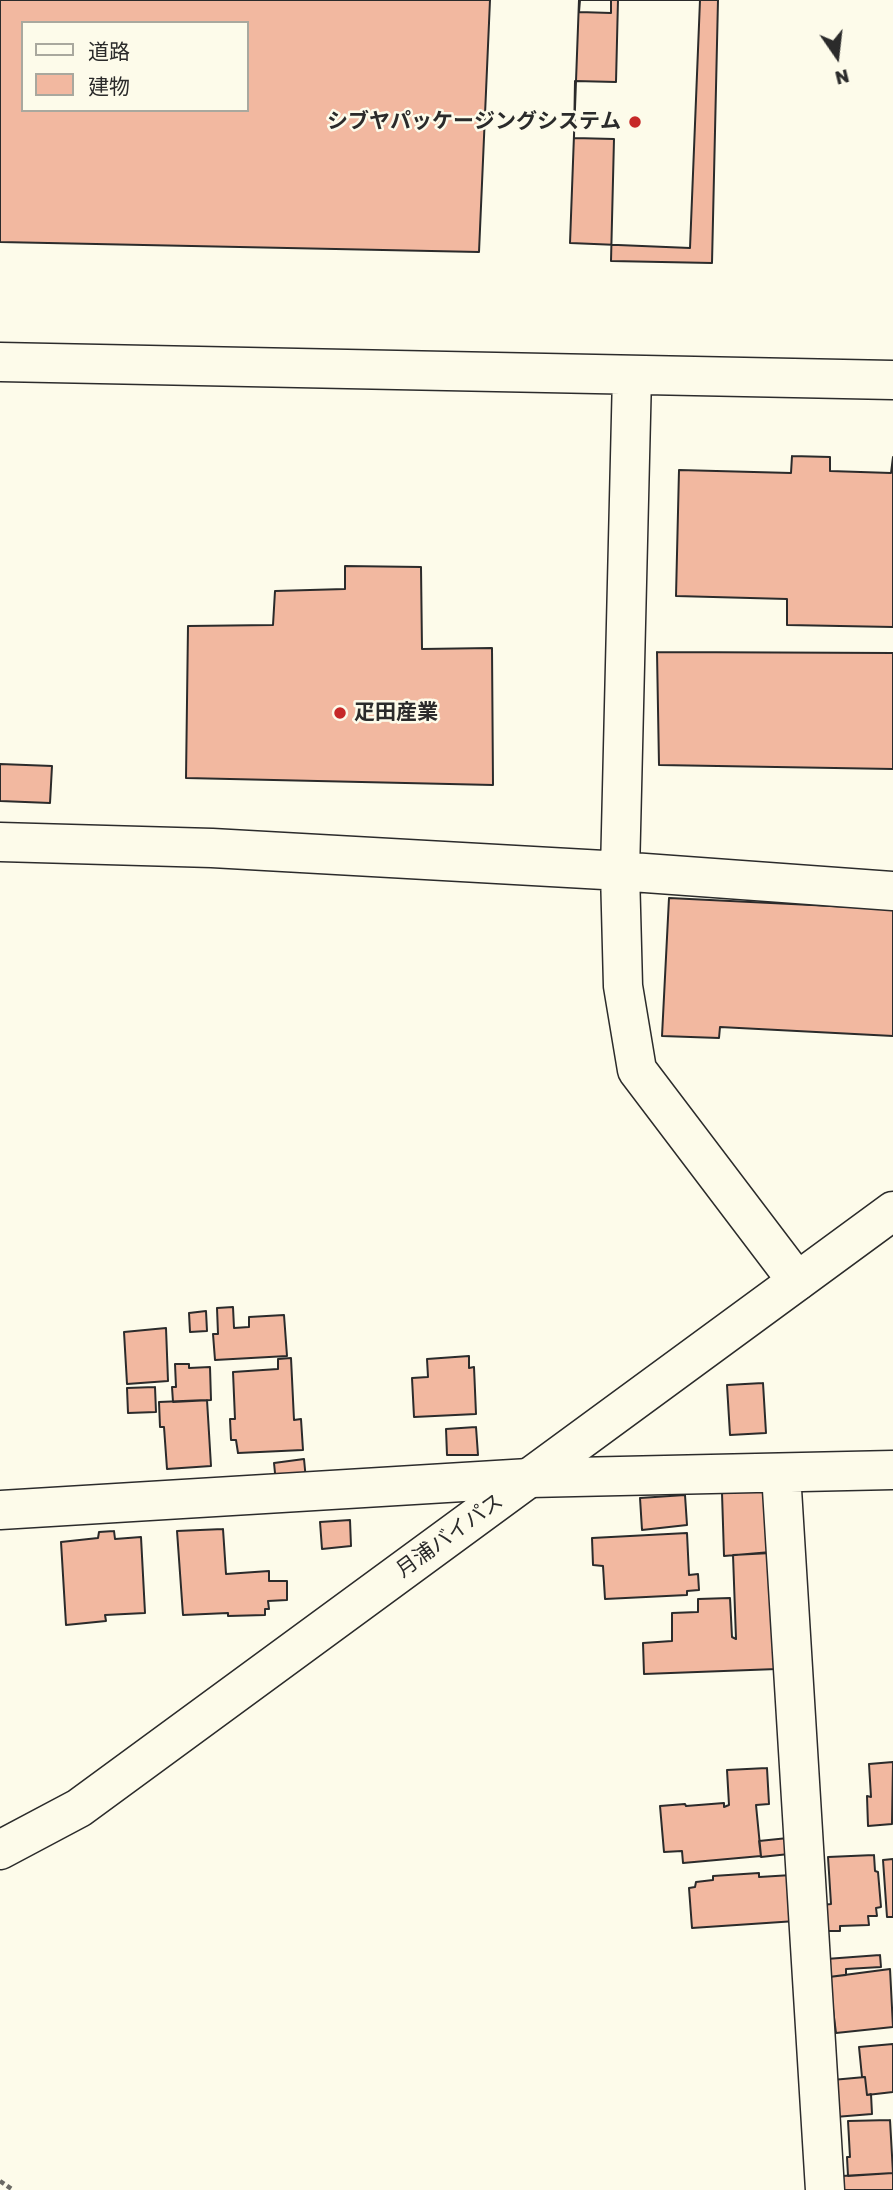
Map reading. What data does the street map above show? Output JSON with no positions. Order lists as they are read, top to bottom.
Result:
{
  "streets": {
    "main road": ["月浦バイパス"]
  },
  "places": ["シブヤパッケージングシステム", "疋田産業"],
  "legend": ["道路", "建物"],
  "north": "bottom"
}
